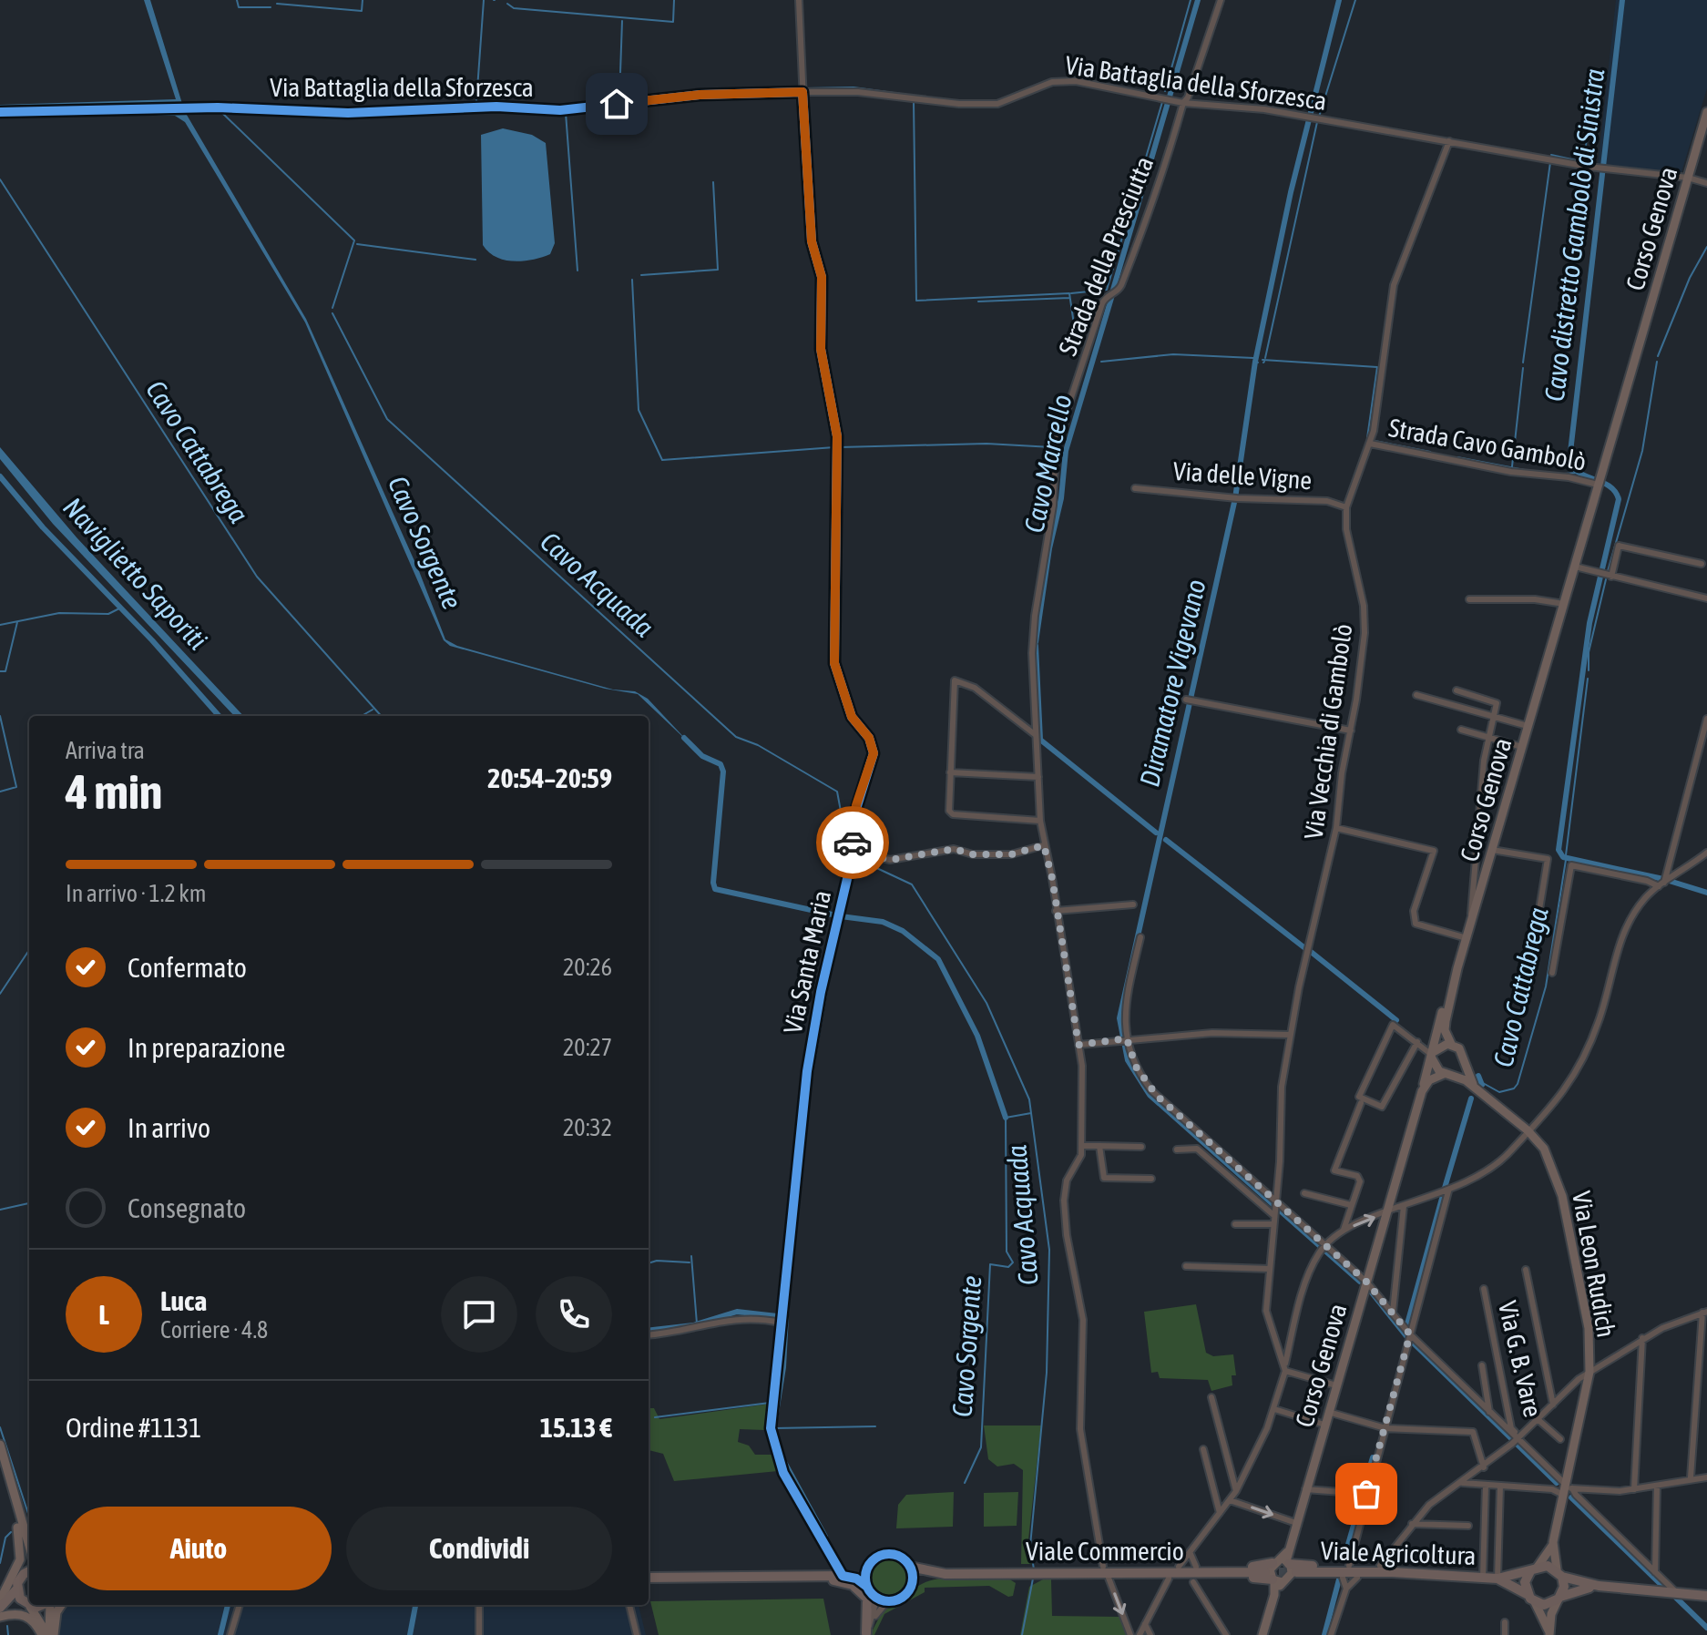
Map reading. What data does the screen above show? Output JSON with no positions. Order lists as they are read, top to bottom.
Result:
{
  "streets": {
    "main road": [
      "Corso Genova",
      "Via Leon Rudich",
      "Viale Commercio",
      "Viale Agricoltura"
    ],
    "street": [
      "Via Battaglia della Sforzesca",
      "Strada della Presciutta",
      "Strada Cavo Gambolò",
      "Via delle Vigne",
      "Via Vecchia di Gambolò",
      "Via Santa Maria",
      "Via G. B. Vare"
    ]
  },
  "crossings": [
    ["Via Battaglia della Sforzesca", "Corso Genova"],
    ["Via Battaglia della Sforzesca", "Strada della Presciutta"],
    ["Via Battaglia della Sforzesca", "Via Vecchia di Gambolò"],
    ["Via Battaglia della Sforzesca", "Via Santa Maria"],
    ["Corso Genova", "Strada Cavo Gambolò"],
    ["Corso Genova", "Via Leon Rudich"],
    ["Corso Genova", "Viale Commercio"],
    ["Corso Genova", "Viale Agricoltura"],
    ["Strada della Presciutta", "Viale Commercio"],
    ["Strada Cavo Gambolò", "Via Vecchia di Gambolò"],
    ["Via delle Vigne", "Via Vecchia di Gambolò"],
    ["Via Santa Maria", "Viale Commercio"],
    ["Viale Commercio", "Viale Agricoltura"]
  ],
  "water": [
    "Cavo distretto Gambolò di Sinistra",
    "Cavo Cattabrega",
    "Cavo Marcello",
    "Cavo Sorgente",
    "Naviglietto Saporiti",
    "Cavo Acquada",
    "Diramatore Vigevano"
  ],
  "page": {
    "heading": ["4 min", "Arriva tra", "20:54–20:59"],
    "panel": [
      "Luca",
      "Corriere · 4.8",
      "Ordine #1131",
      "15.13 €"
    ],
    "bar": "In arrivo · 1.2 km",
    "list": [
      ["Confermato", "20:26"],
      ["In preparazione", "20:27"],
      ["In arrivo", "20:32"],
      "Consegnato"
    ],
    "round": "L",
    "buttons": ["Aiuto", "Condividi"]
  }
}
